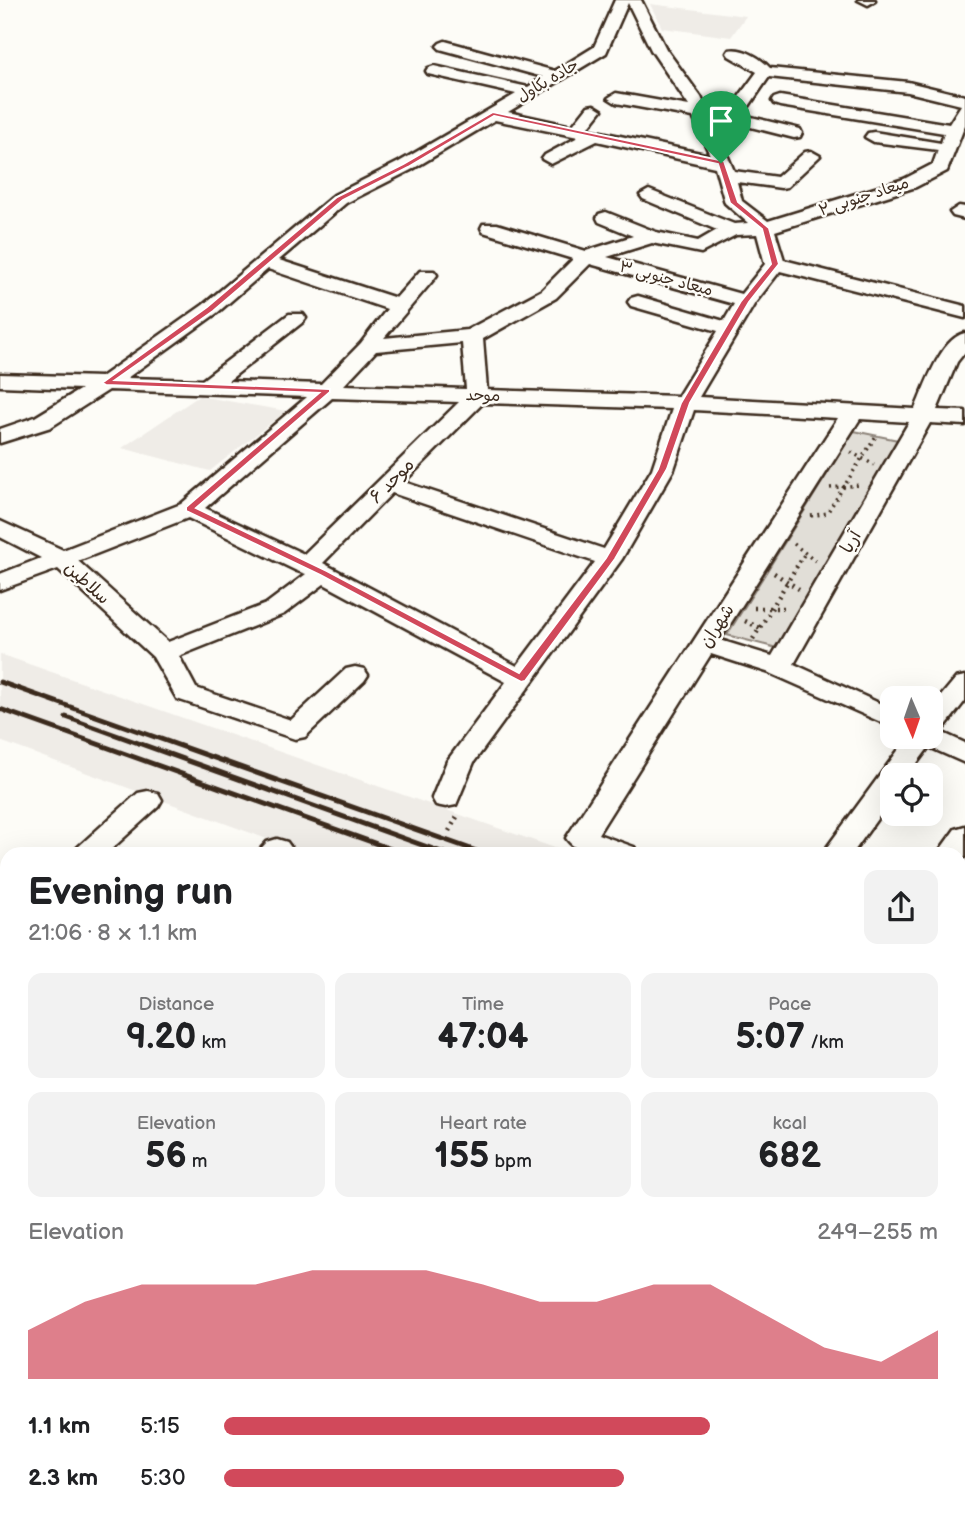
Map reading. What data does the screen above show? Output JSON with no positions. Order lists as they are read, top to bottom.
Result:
{
  "streets": {
    "street": [
      "جاده بکاول",
      "میعاد جنوبی ۲",
      "میعاد جنوبی ۳",
      "موحد",
      "موحد ۶",
      "آریا",
      "سلاطین",
      "شهران"
    ]
  },
  "crossings": [
    ["جاده بکاول", "موحد"],
    ["موحد", "موحد ۶"],
    ["موحد", "آریا"],
    ["موحد", "شهران"],
    ["موحد ۶", "سلاطین"]
  ],
  "north": "bottom",
  "page": {
    "heading": ["Evening run", "21:06 · 8 × 1.1 km"],
    "stats": [
      ["Distance", "9.20 km"],
      ["Time", "47:04"],
      ["Pace", "5:07 /km"],
      ["Elevation", "56 m"],
      ["Heart rate", "155 bpm"],
      ["kcal", "682"]
    ],
    "chart": ["Elevation", "249–255 m"],
    "list": [
      {
        "name": "1.1 km",
        "note": "5:15"
      },
      {
        "name": "2.3 km",
        "note": "5:30"
      }
    ]
  }
}
